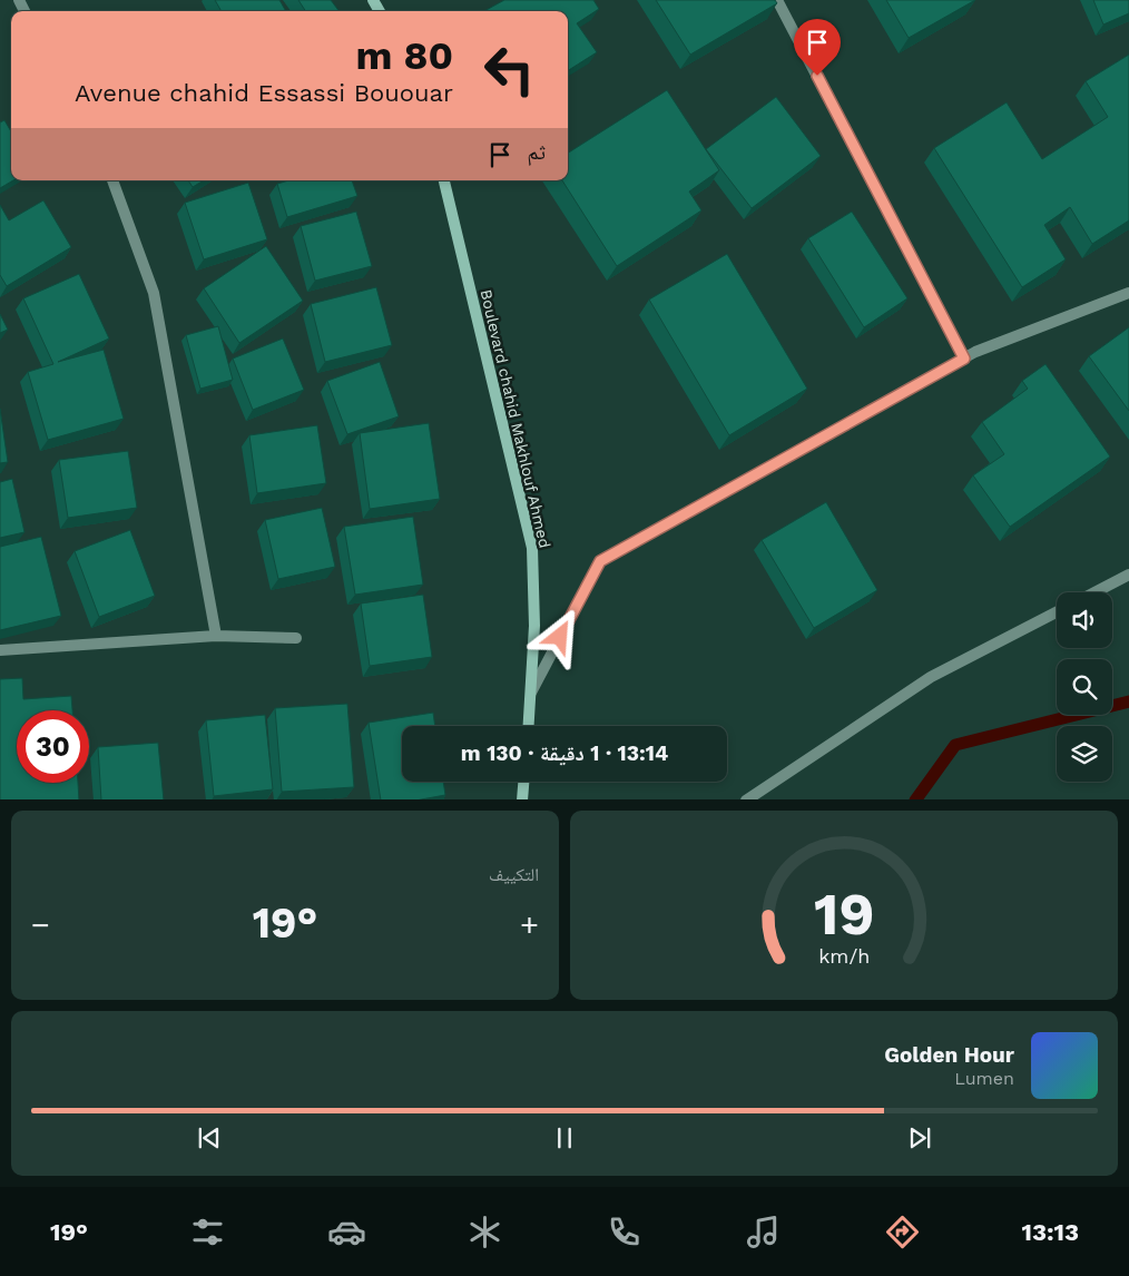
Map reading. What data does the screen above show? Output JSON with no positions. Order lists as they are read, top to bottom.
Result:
{
  "streets": {
    "main road": ["Boulevard chahid Makhlouf Ahmed"]
  },
  "page": {
    "turn": ["80 m", "Avenue chahid Essassi Bououar"],
    "then": "ثم",
    "limit": "30",
    "trip": "13:14 · 1 دقيقة · 130 m",
    "tile": "التكييف",
    "heat": ["−", "19°", "+"],
    "song": ["Golden Hour", "Lumen"],
    "tabs": ["13:13", "19°"],
    "gauge": ["19", "km/h"]
  }
}
